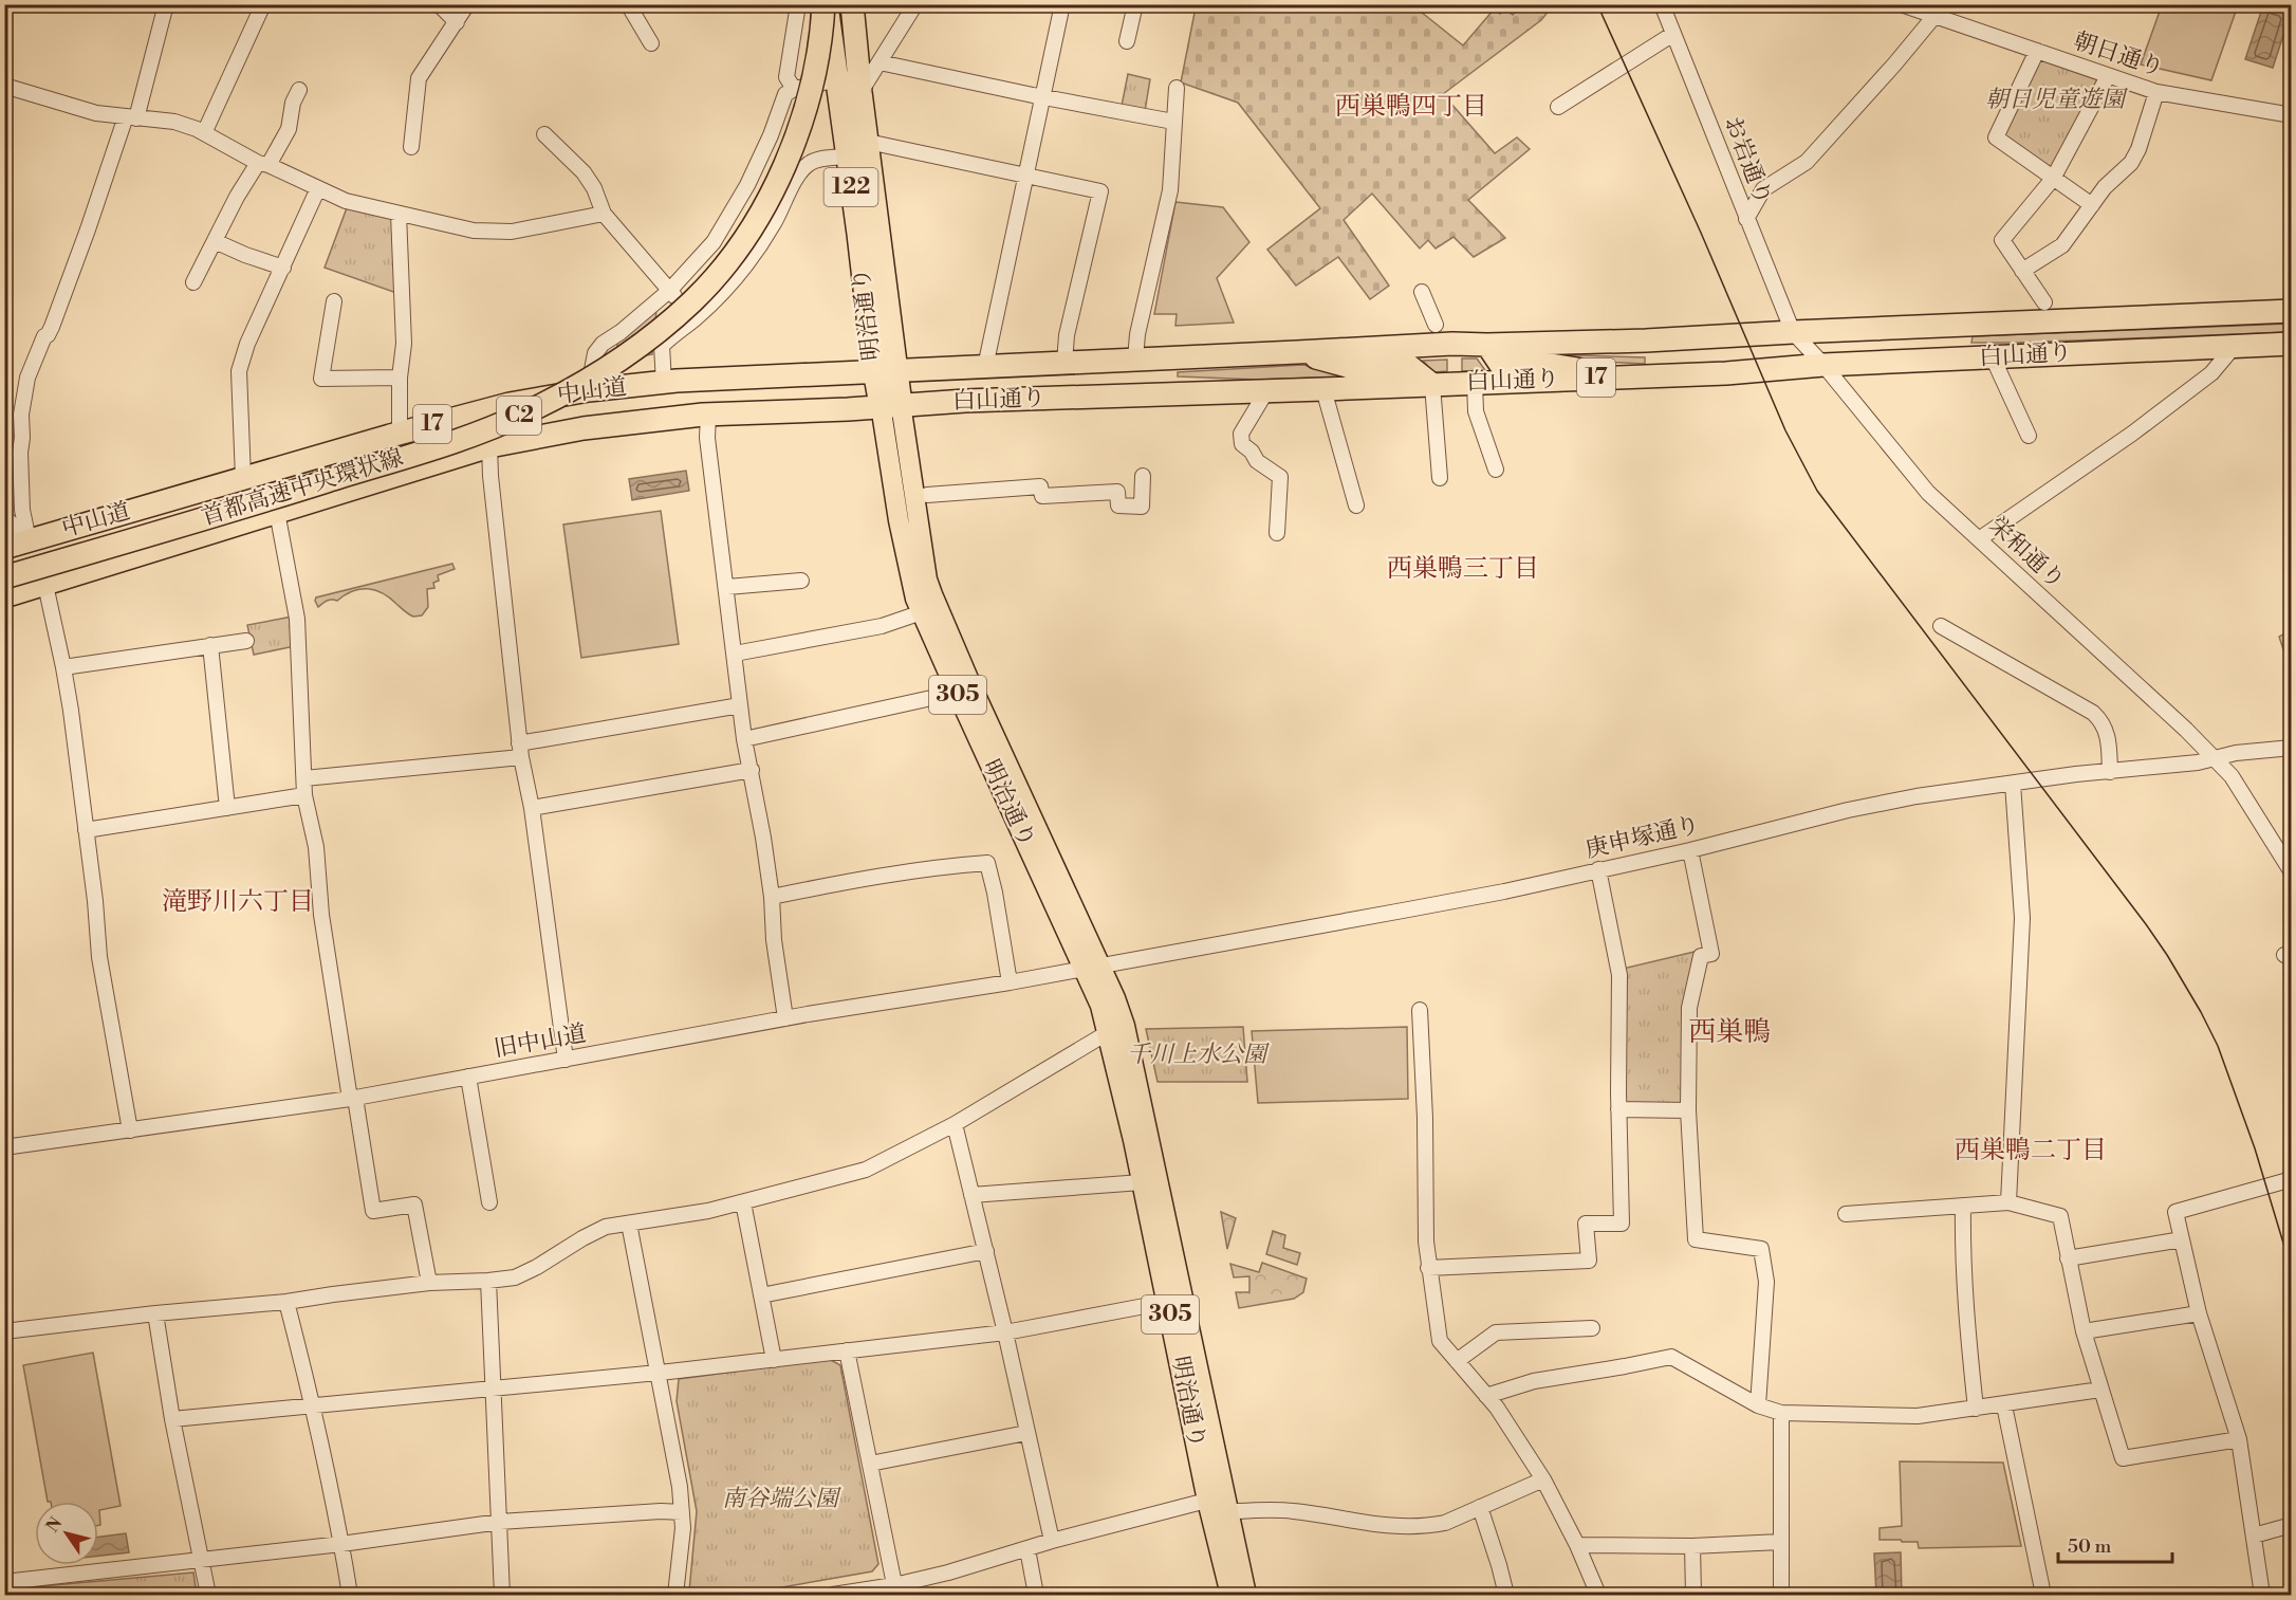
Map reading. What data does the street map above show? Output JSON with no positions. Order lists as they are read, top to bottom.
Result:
{
  "streets": {
    "highway": [
      "122",
      "明治通り",
      "白山通り",
      "17",
      "中山道",
      "C2",
      "首都高速中央環状線"
    ],
    "main road": ["305"],
    "street": [
      "朝日通り",
      "お岩通り",
      "栄和通り",
      "庚申塚通り",
      "旧中山道"
    ]
  },
  "crossings": [
    ["お岩通り", "白山通り"],
    ["お岩通り", "栄和通り"],
    ["明治通り", "白山通り"],
    ["明治通り", "中山道"],
    ["明治通り", "首都高速中央環状線"],
    ["明治通り", "庚申塚通り"],
    ["明治通り", "旧中山道"],
    ["白山通り", "中山道"],
    ["白山通り", "栄和通り"],
    ["栄和通り", "庚申塚通り"],
    ["庚申塚通り", "旧中山道"]
  ],
  "districts": [
    "西巣鴨四丁目",
    "西巣鴨三丁目",
    "滝野川六丁目",
    "西巣鴨",
    "西巣鴨二丁目"
  ],
  "parks": ["朝日児童遊園", "千川上水公園", "南谷端公園"],
  "scale_bar": "50 m",
  "north": "top left"
}
